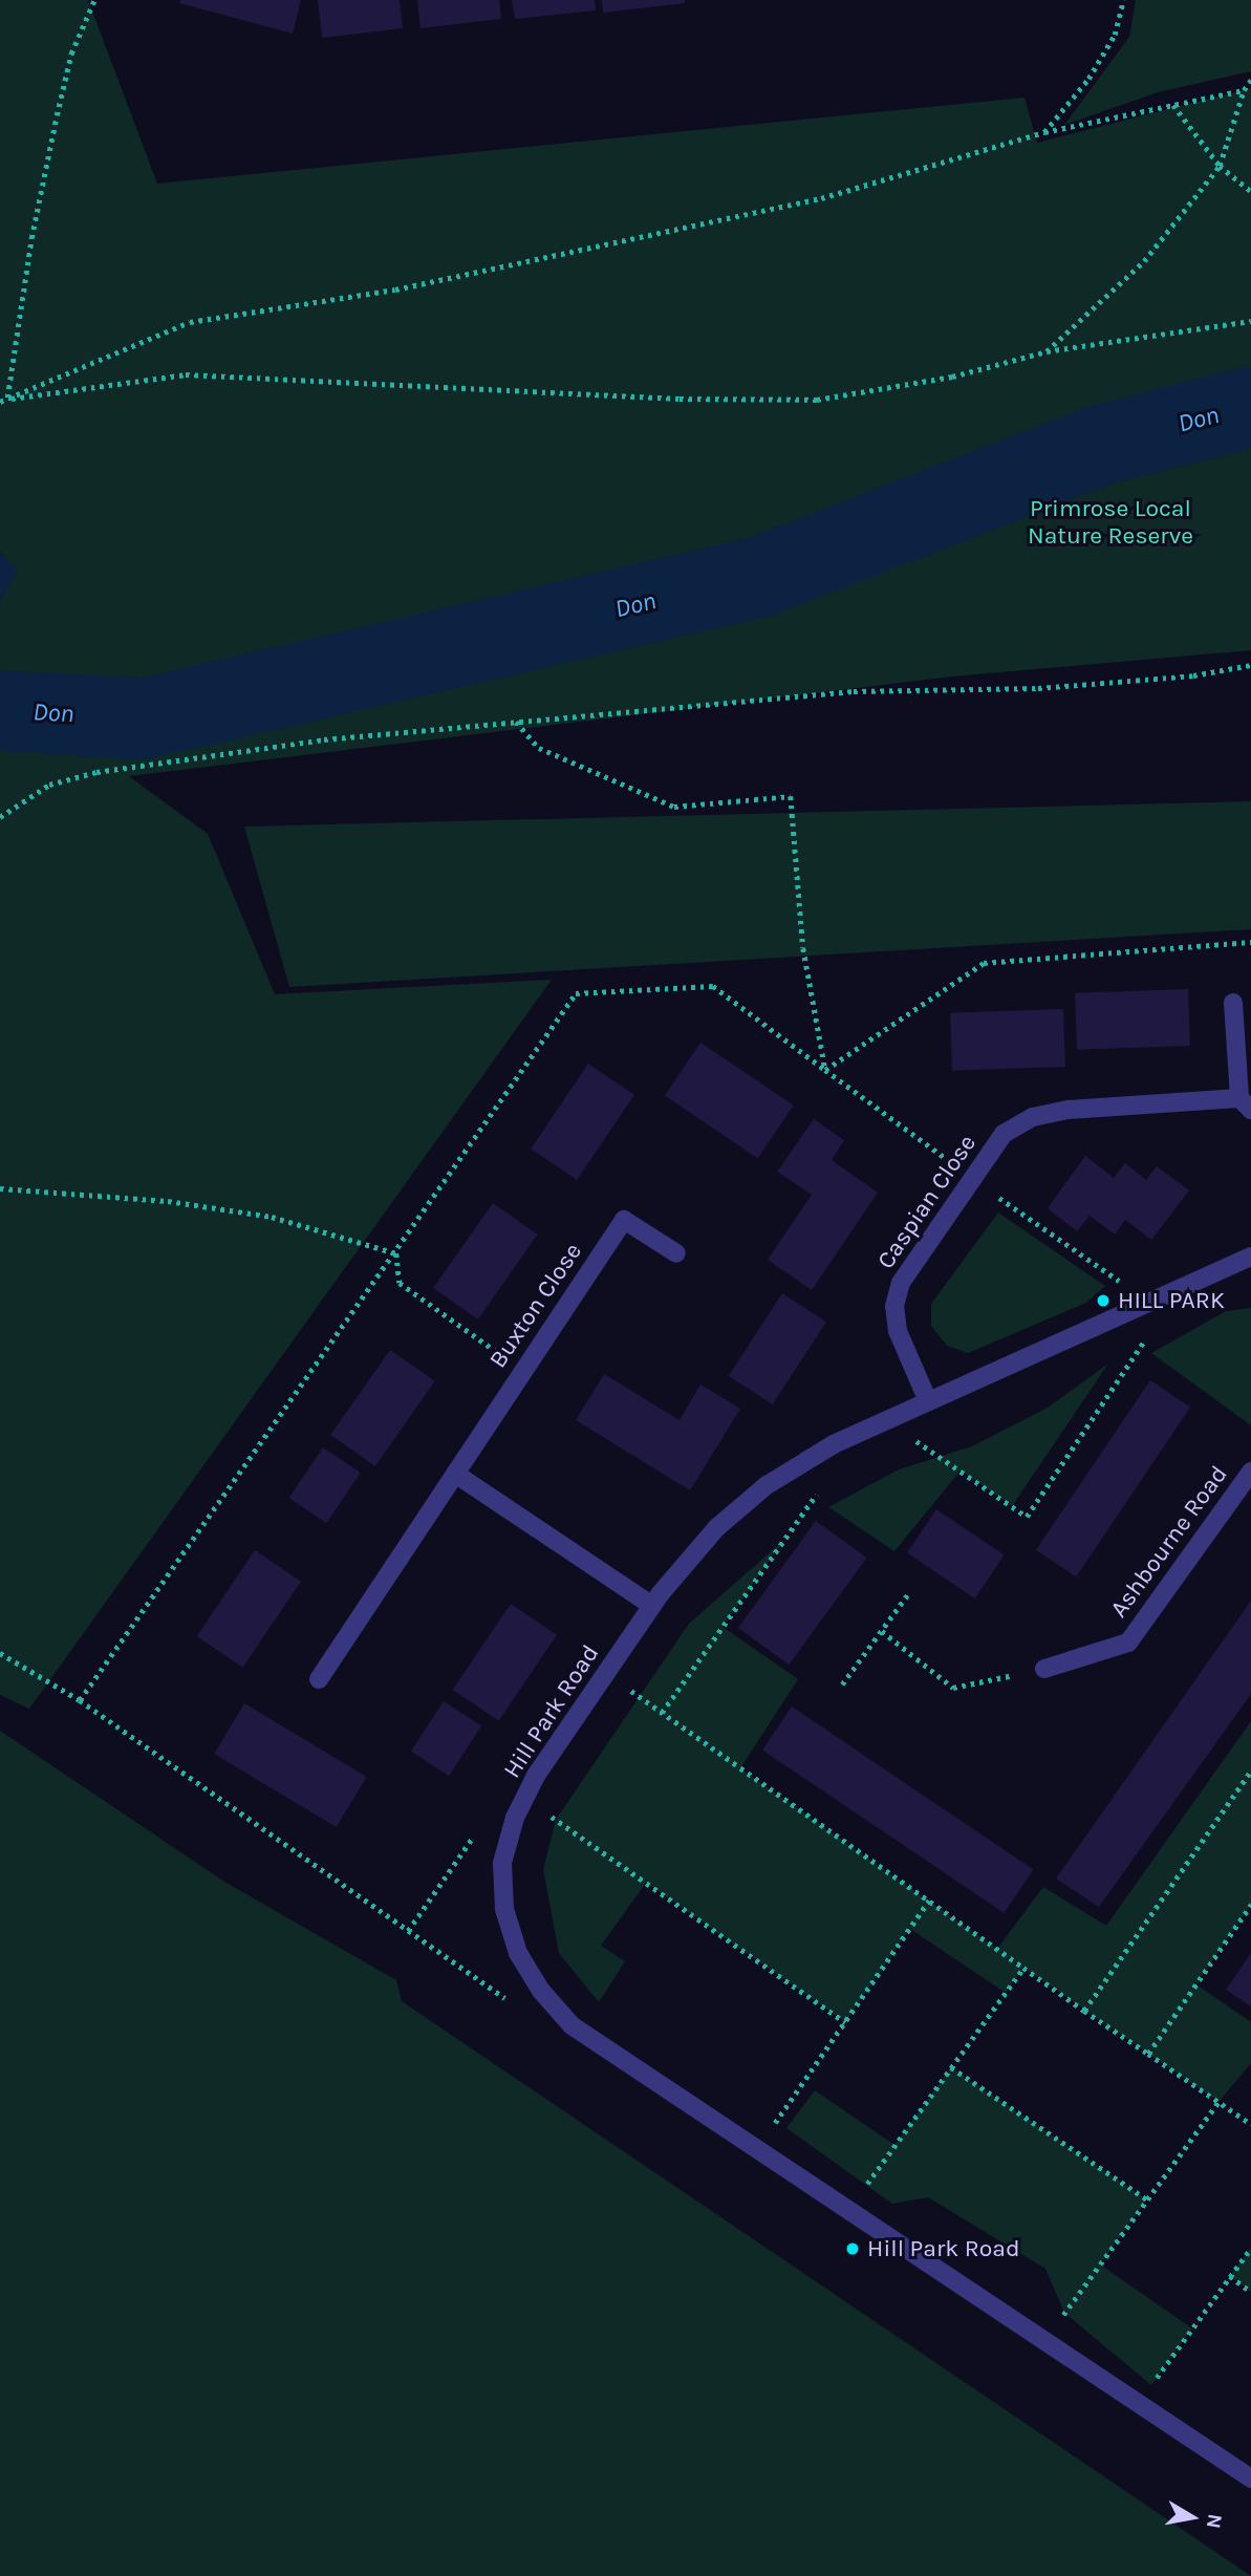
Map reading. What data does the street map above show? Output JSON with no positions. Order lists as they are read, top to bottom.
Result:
{
  "streets": {
    "street": [
      "Caspian Close",
      "Buxton Close",
      "Ashbourne Road",
      "Hill Park Road"
    ]
  },
  "crossings": [
    ["Caspian Close", "Hill Park Road"]
  ],
  "water": ["Don"],
  "parks": ["Primrose Local Nature Reserve"],
  "places": ["HILL PARK", "Hill Park Road"],
  "north": "right"
}
